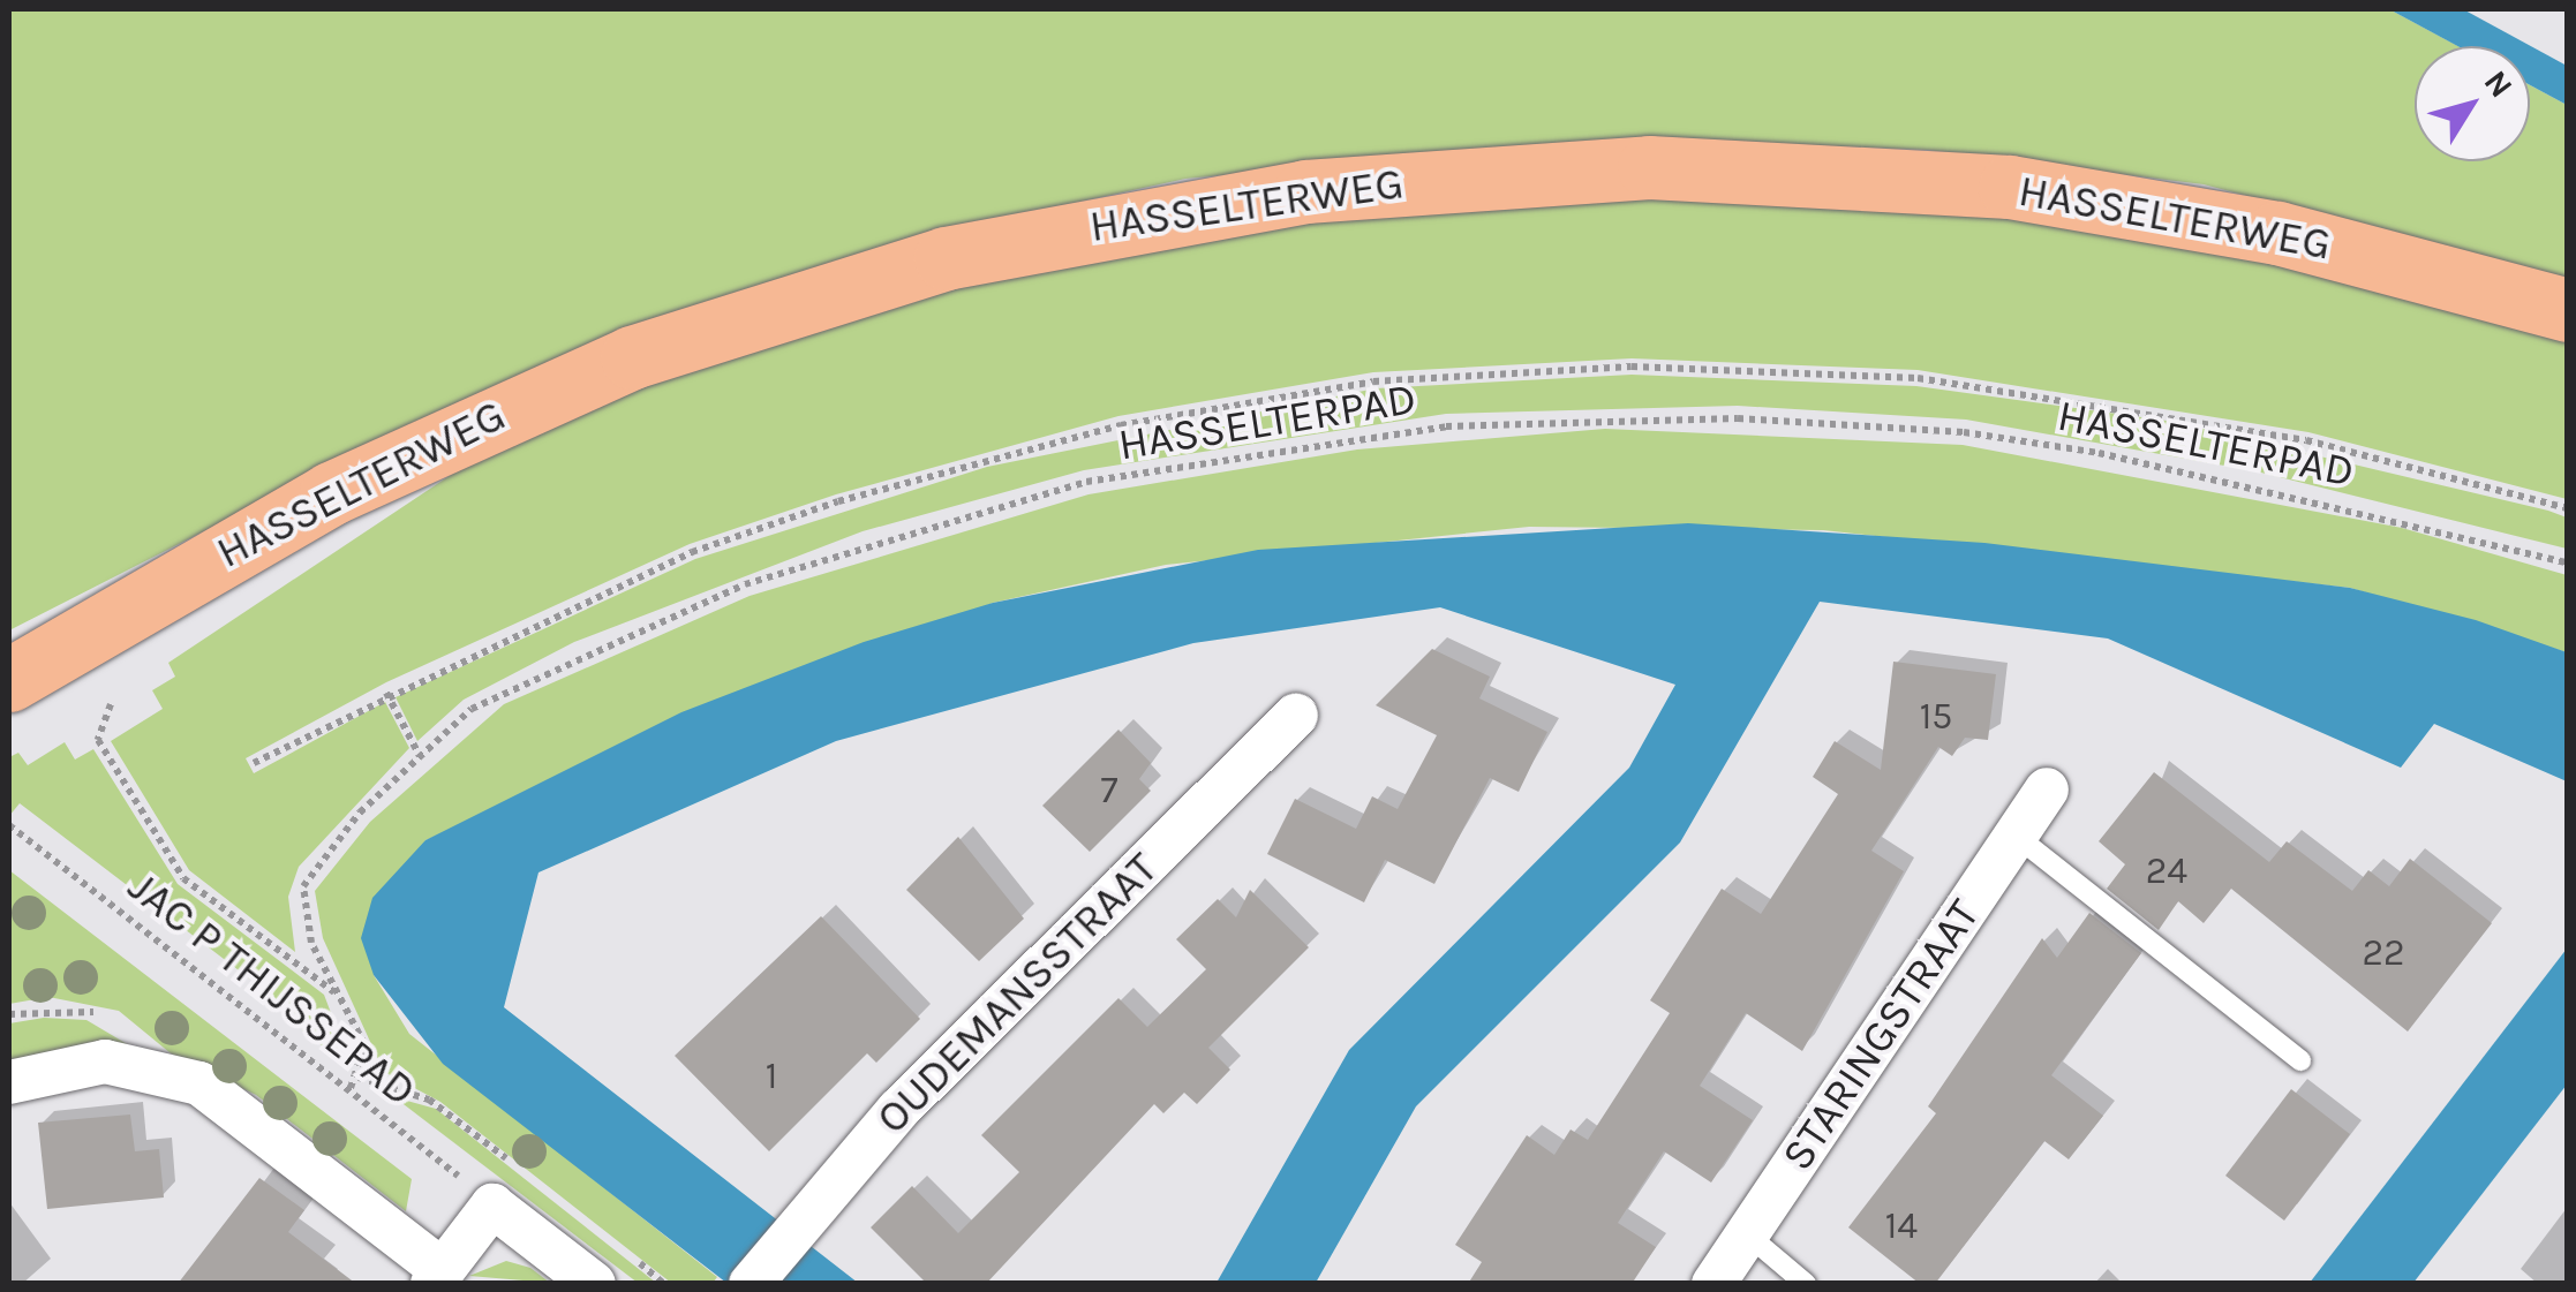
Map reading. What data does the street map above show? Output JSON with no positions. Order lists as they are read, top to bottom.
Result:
{
  "streets": {
    "main road": ["HASSELTERWEG"],
    "street": ["OUDEMANSSTRAAT", "STARINGSTRAAT"],
    "path": ["HASSELTERPAD", "JAC P THIJSSEPAD"]
  },
  "crossings": [
    ["HASSELTERPAD", "JAC P THIJSSEPAD"]
  ],
  "house_numbers": [
    "15",
    "7",
    "24",
    "22",
    "1",
    "14"
  ],
  "north": "top right"
}
